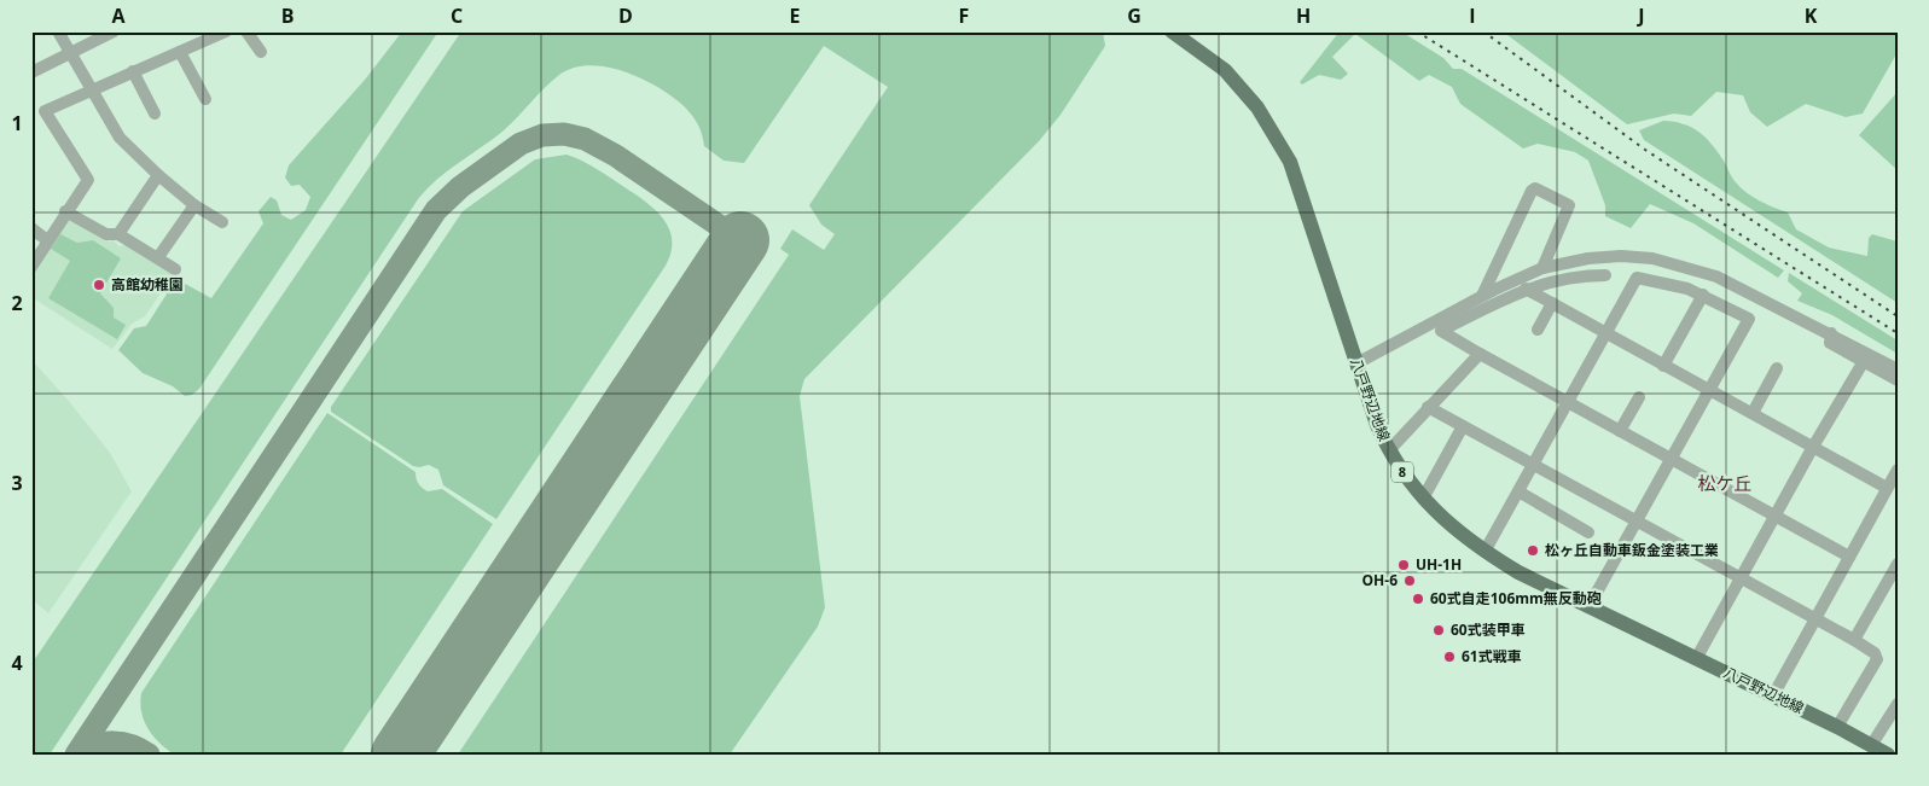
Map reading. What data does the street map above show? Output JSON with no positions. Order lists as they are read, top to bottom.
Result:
{
  "streets": {
    "main road": ["八戸野辺地線", "8"]
  },
  "districts": ["松ケ丘"],
  "places": [
    "高館幼稚園",
    "松ヶ丘自動車鈑金塗装工業",
    "UH-1H",
    "OH-6",
    "60式自走106mm無反動砲",
    "60式装甲車",
    "61式戦車"
  ],
  "grid": {
    "columns": [
      "A",
      "B",
      "C",
      "D",
      "E",
      "F",
      "G",
      "H",
      "I",
      "J",
      "K"
    ],
    "rows": [
      "1",
      "2",
      "3",
      "4"
    ]
  }
}
